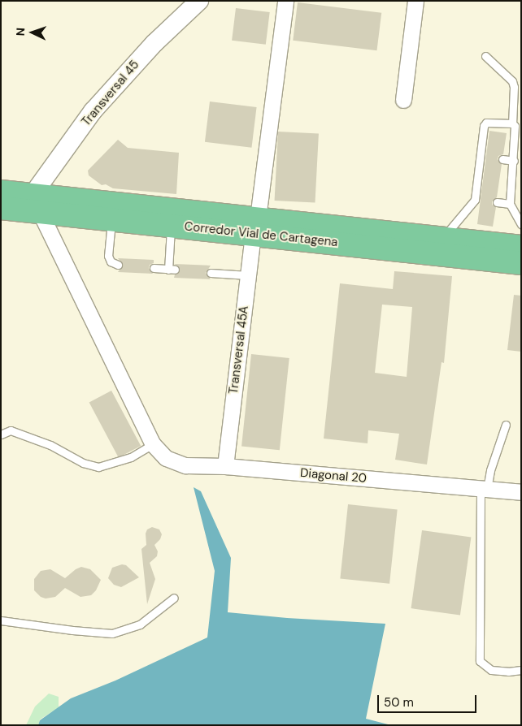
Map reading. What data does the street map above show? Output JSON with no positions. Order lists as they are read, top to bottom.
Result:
{
  "streets": {
    "main road": ["Corredor Vial de Cartagena"],
    "street": ["Transversal 45", "Transversal 45A", "Diagonal 20"]
  },
  "crossings": [
    ["Transversal 45", "Corredor Vial de Cartagena"],
    ["Transversal 45", "Diagonal 20"],
    ["Corredor Vial de Cartagena", "Transversal 45A"],
    ["Corredor Vial de Cartagena", "Diagonal 20"],
    ["Transversal 45A", "Diagonal 20"]
  ],
  "scale_bar": "50 m",
  "north": "left"
}
